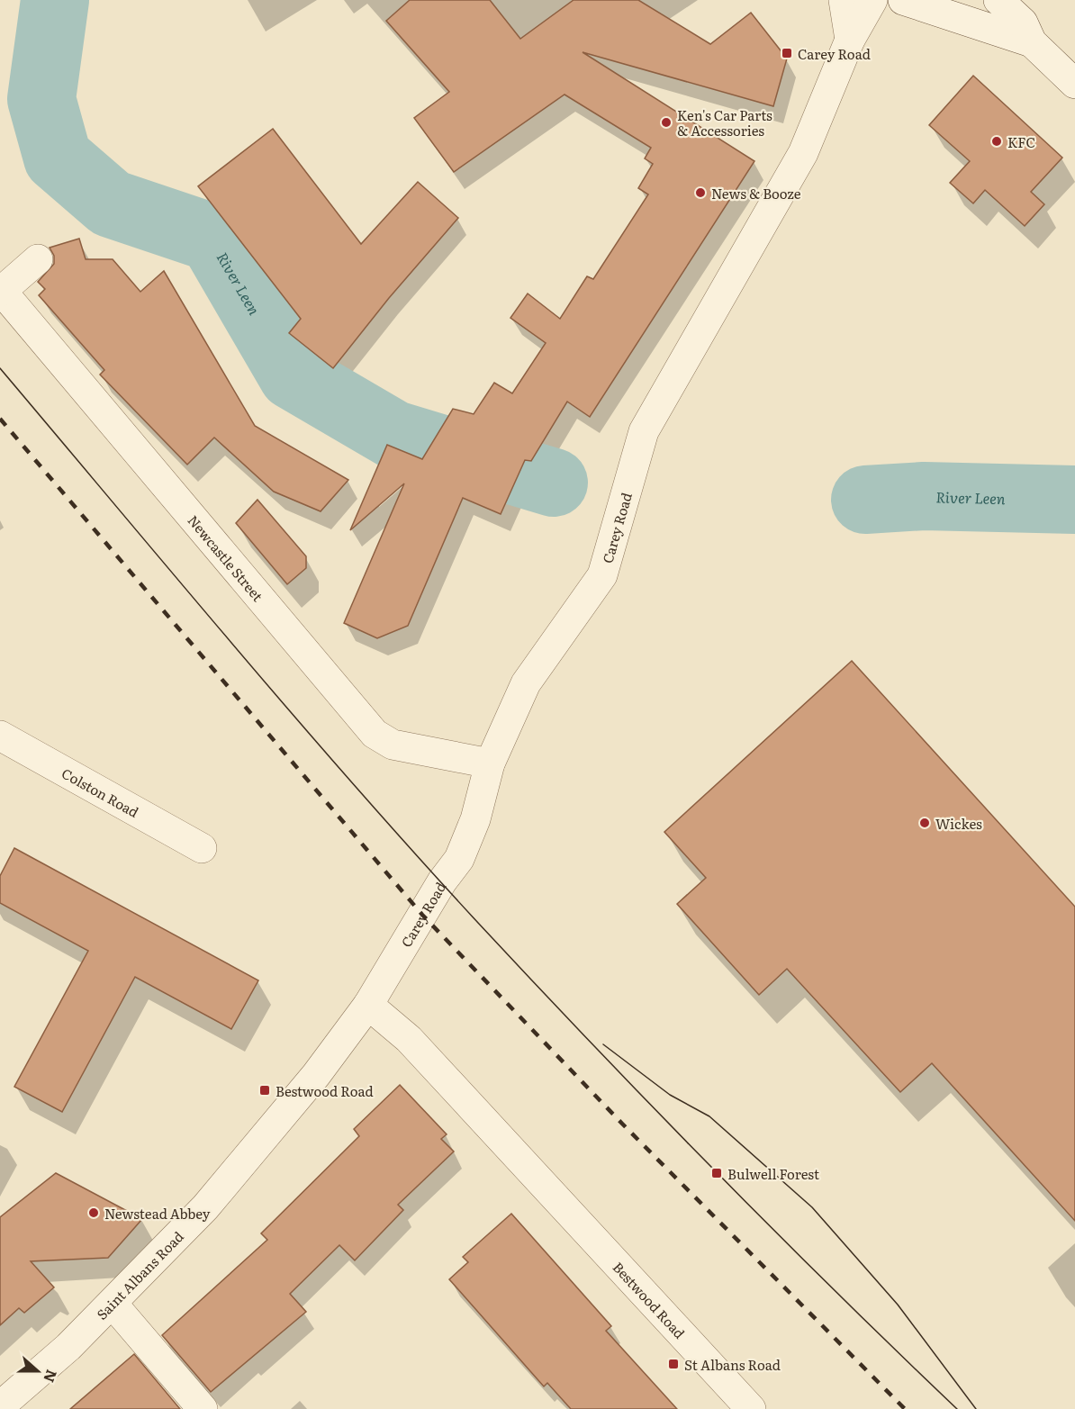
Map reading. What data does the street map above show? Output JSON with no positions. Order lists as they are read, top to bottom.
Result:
{
  "streets": {
    "street": [
      "Carey Road",
      "Newcastle Street",
      "Colston Road",
      "Saint Albans Road",
      "Bestwood Road"
    ]
  },
  "crossings": [
    ["Carey Road", "Newcastle Street"],
    ["Carey Road", "Saint Albans Road"],
    ["Carey Road", "Bestwood Road"],
    ["Saint Albans Road", "Bestwood Road"]
  ],
  "water": ["River Leen"],
  "places": {
    "transit": [
      "Carey Road",
      "Bestwood Road",
      "Bulwell Forest",
      "St Albans Road"
    ],
    "other": [
      "Ken's Car Parts & Accessories",
      "KFC",
      "News & Booze",
      "Wickes",
      "Newstead Abbey"
    ]
  },
  "north": "right"
}
